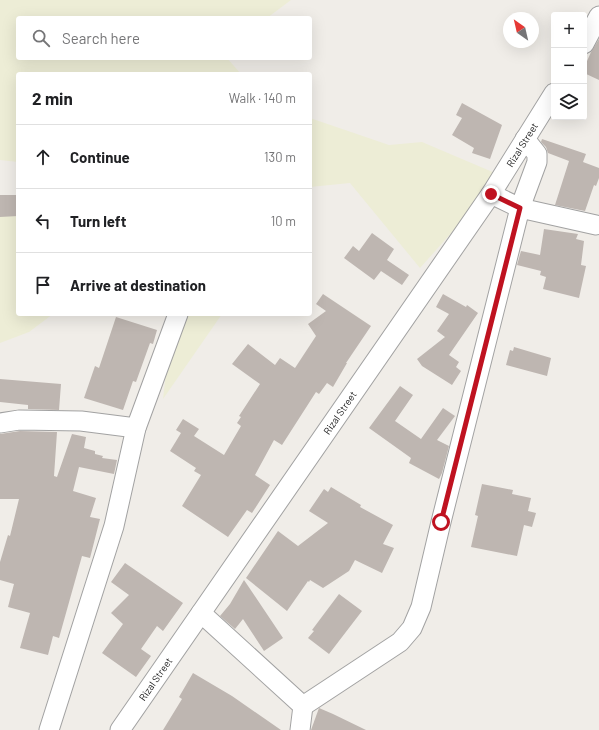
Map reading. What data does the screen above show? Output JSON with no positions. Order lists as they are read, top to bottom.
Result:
{
  "streets": {
    "street": ["Rizal Street"]
  },
  "north": "top left",
  "page": {
    "map_buttons": ["+", "−"],
    "search": "Search here",
    "heading": ["2 min", "Walk · 140 m"],
    "list": [
      ["Continue", "130 m"],
      ["Turn left", "10 m"],
      "Arrive at destination"
    ]
  }
}
